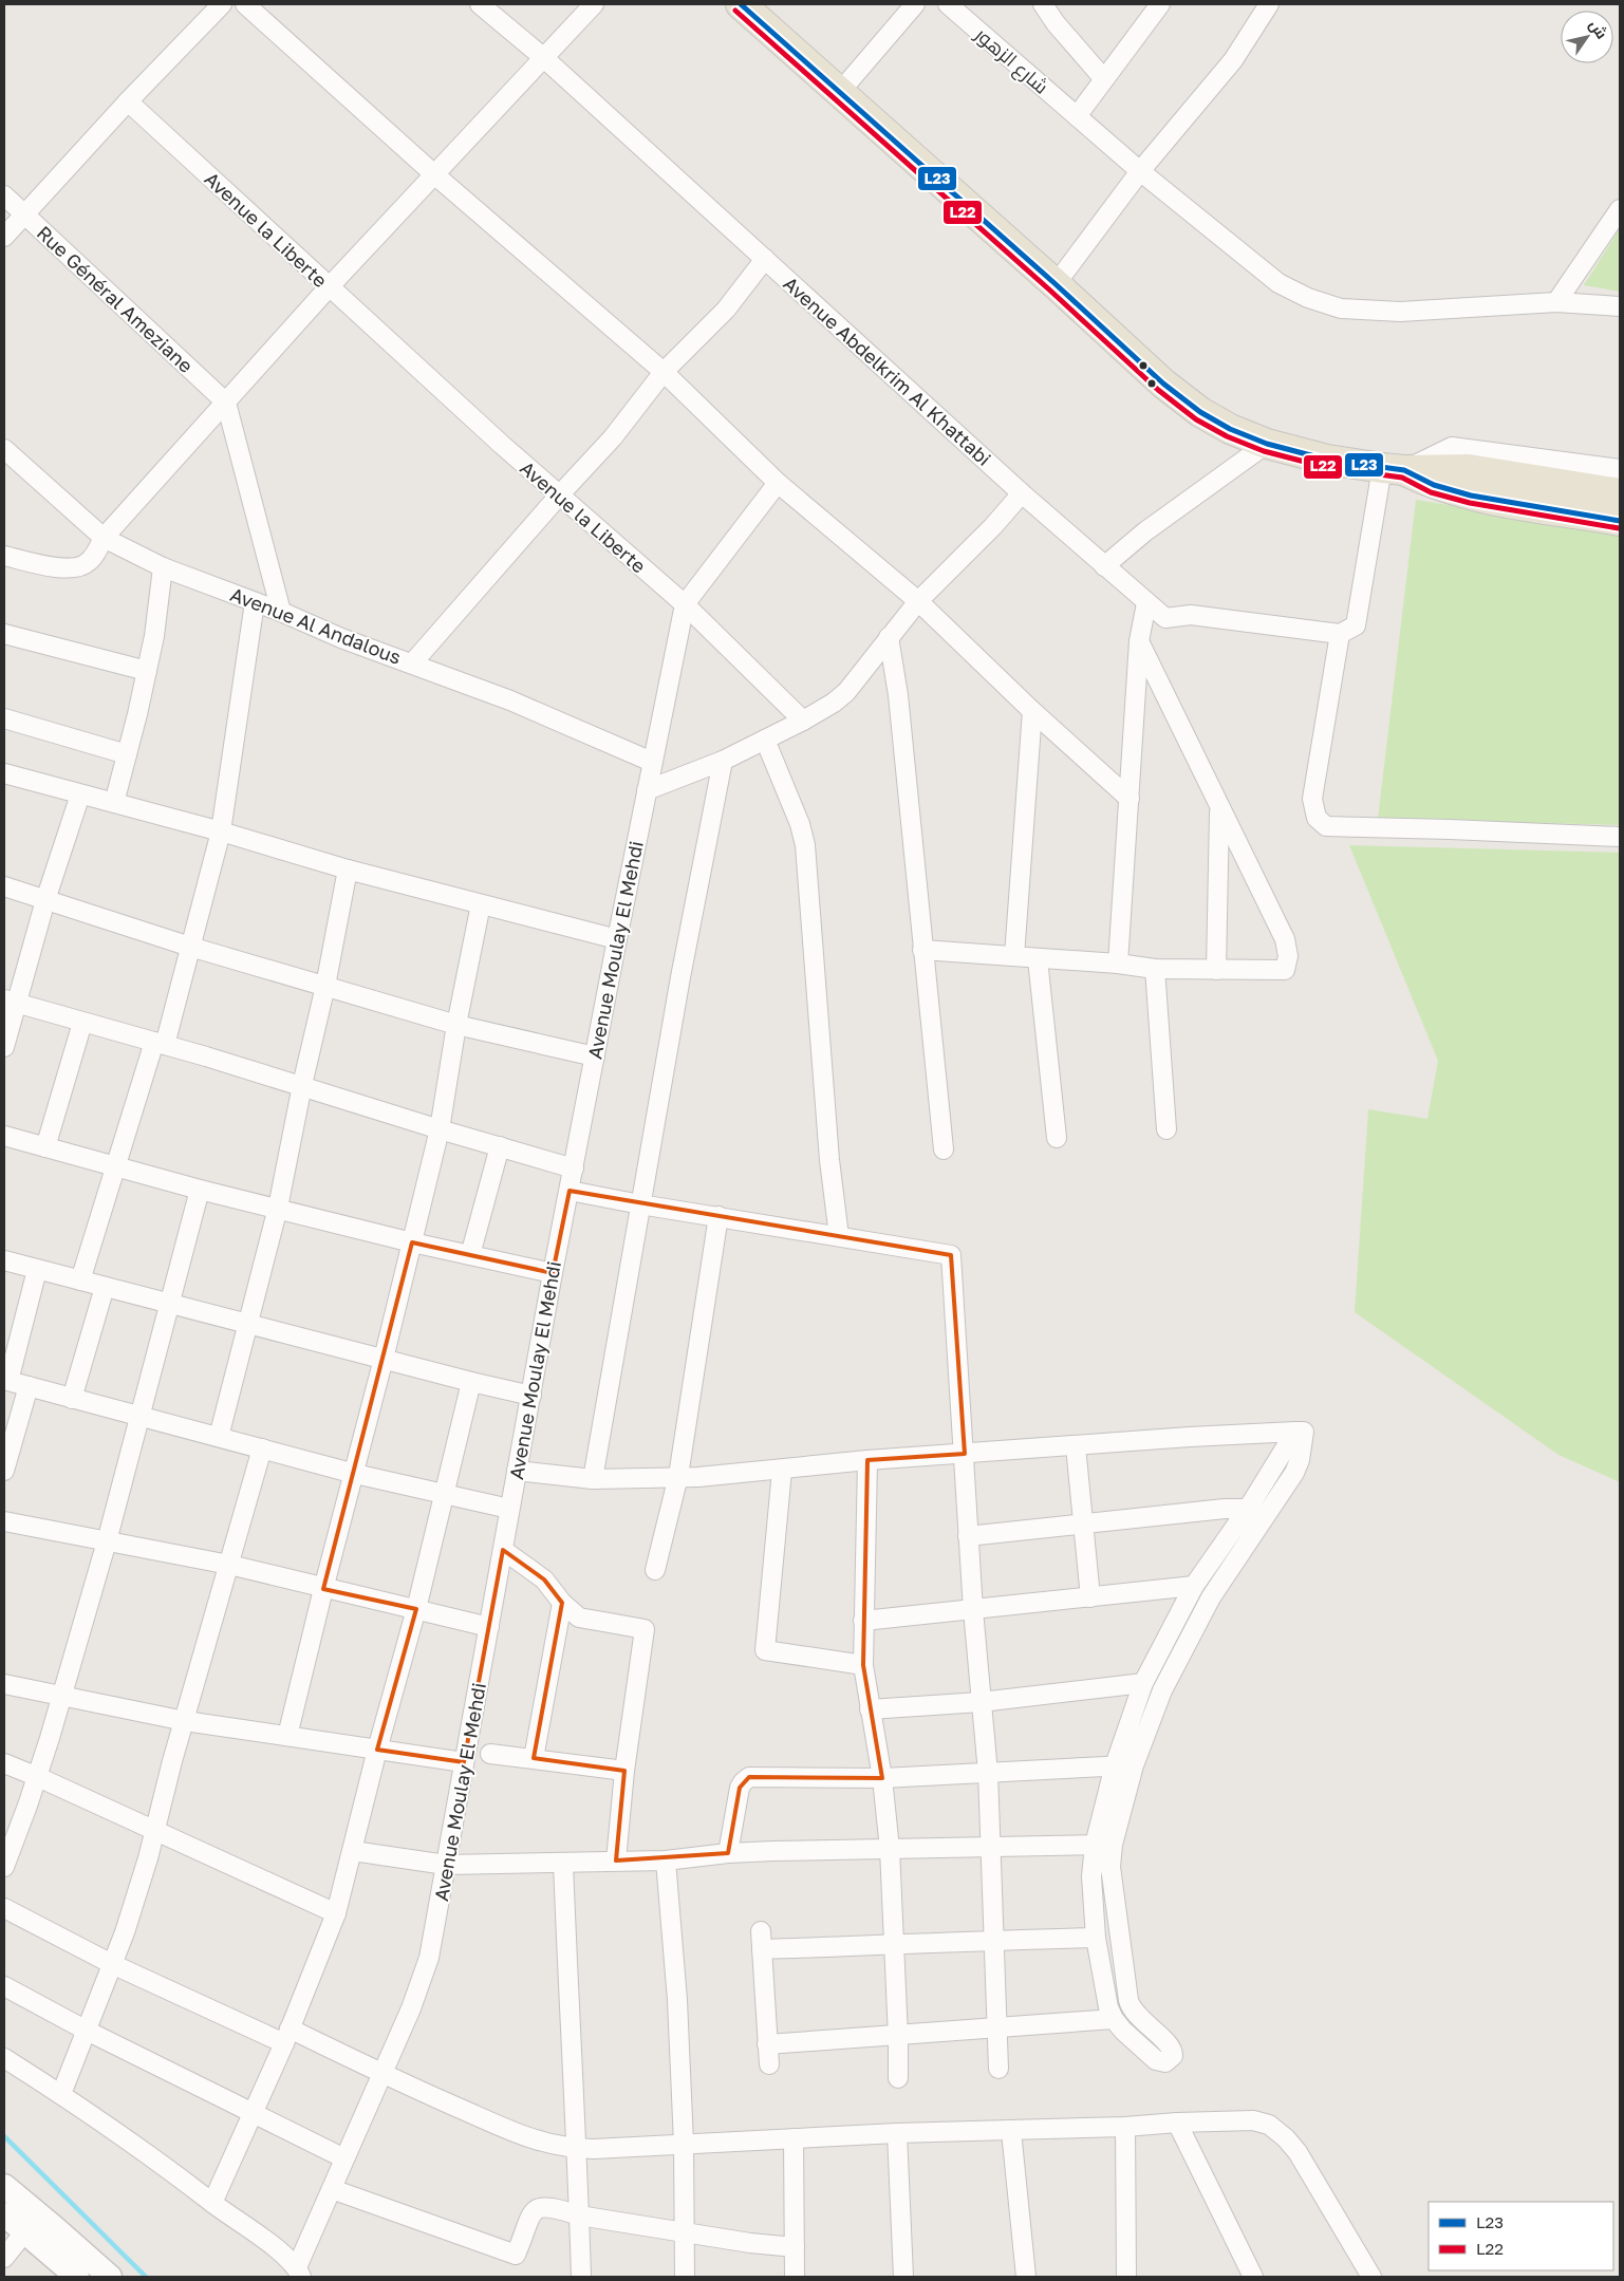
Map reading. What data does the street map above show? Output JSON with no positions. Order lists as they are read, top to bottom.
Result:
{
  "streets": {
    "street": [
      "شارع الزهور",
      "Avenue la Liberte",
      "Rue Général Ameziane",
      "Avenue Abdelkrim Al Khattabi",
      "Avenue Al Andalous",
      "Avenue Moulay El Mehdi"
    ]
  },
  "crossings": [
    ["Avenue la Liberte", "Avenue Moulay El Mehdi"],
    ["Avenue Al Andalous", "Avenue Moulay El Mehdi"]
  ],
  "lines": ["transit line L23", "transit line L22"],
  "legend": ["L23", "L22"],
  "north": "top right"
}
